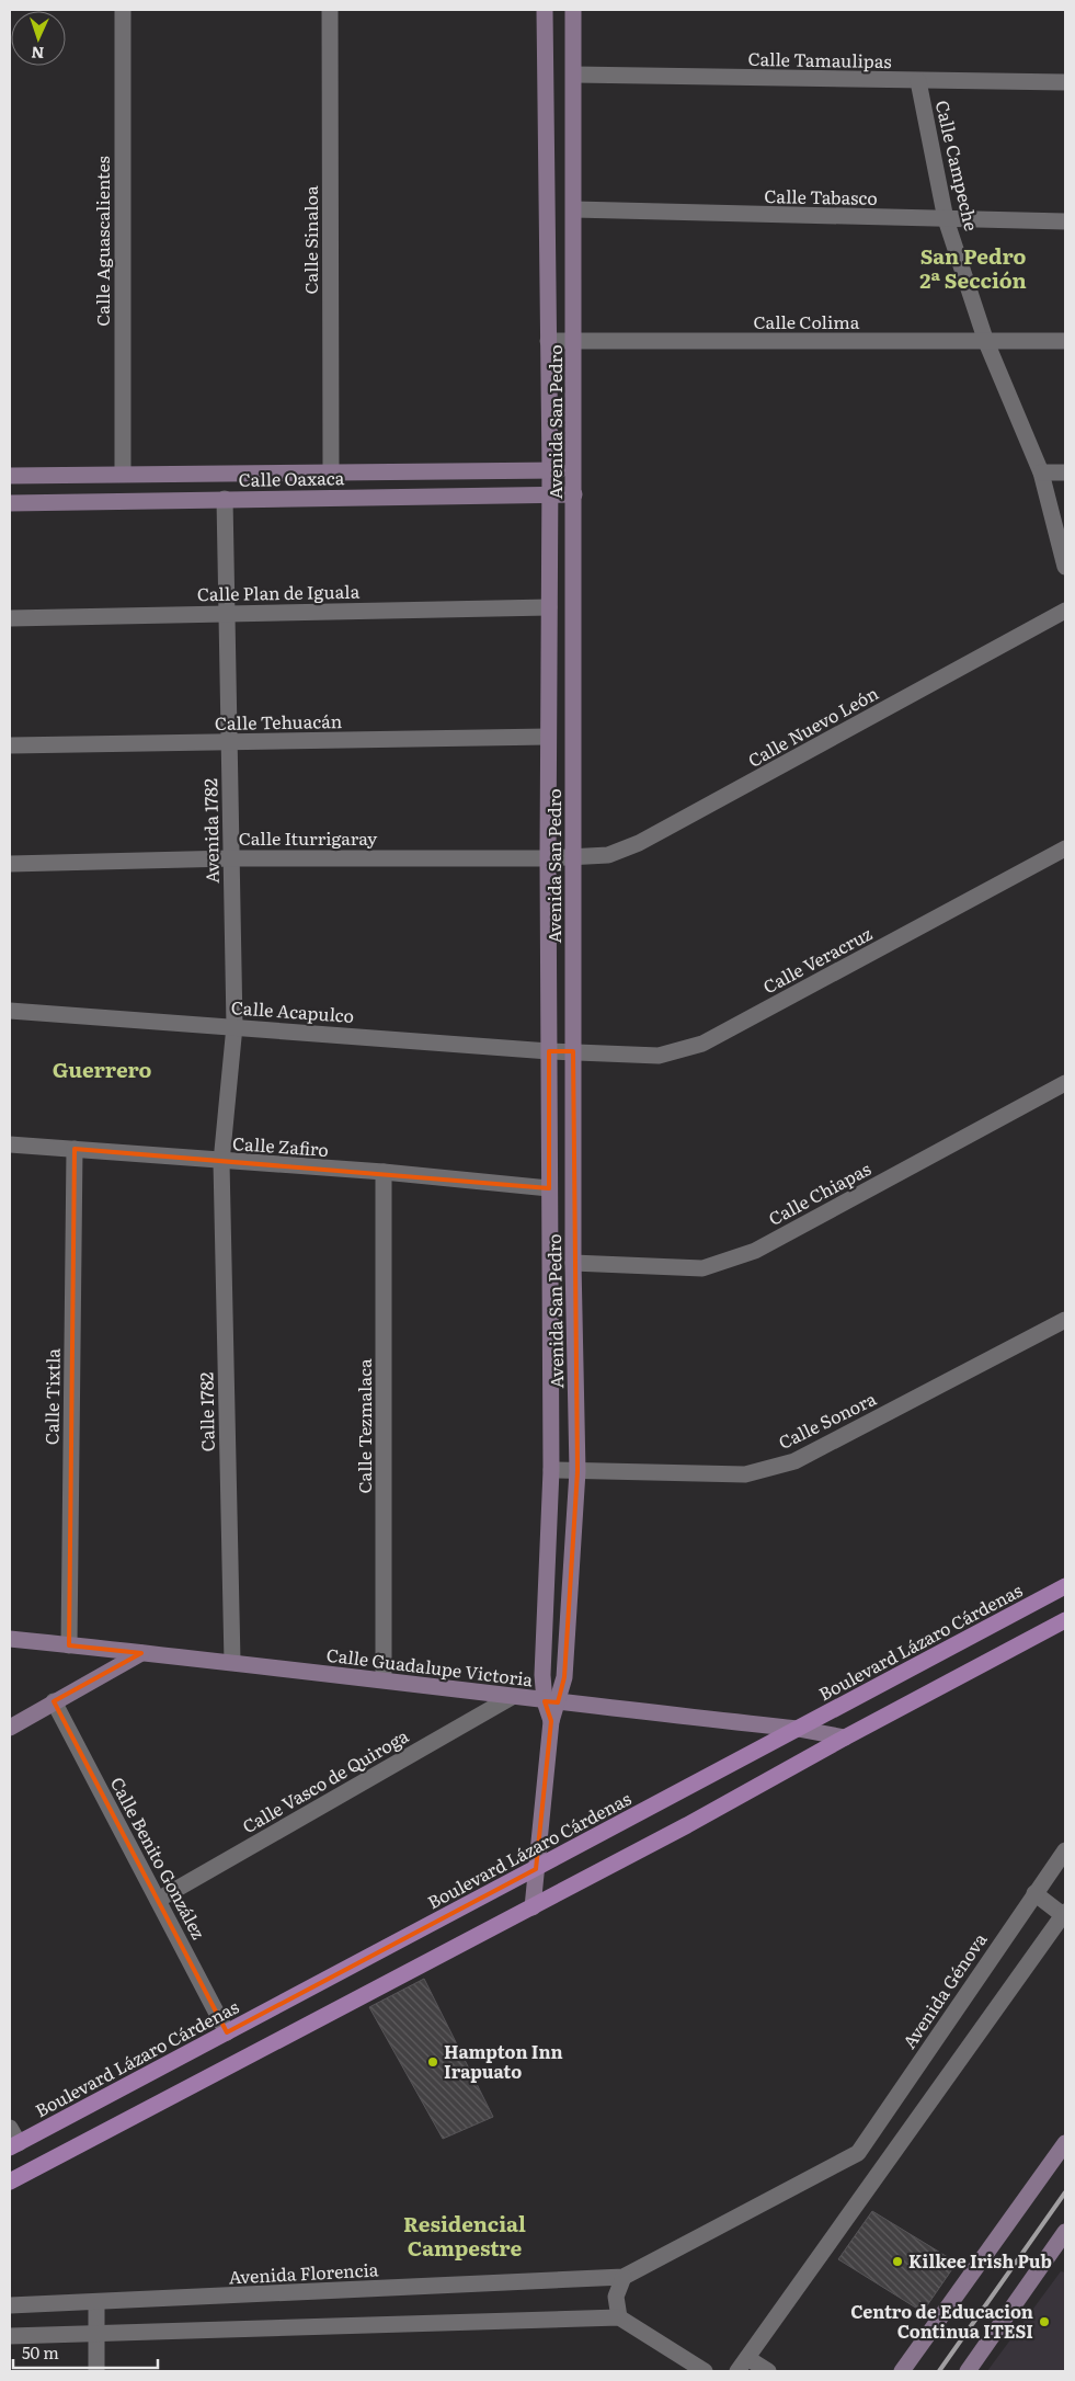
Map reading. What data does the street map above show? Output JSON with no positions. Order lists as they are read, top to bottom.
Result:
{
  "streets": {
    "main road": ["Boulevard Lázaro Cárdenas"],
    "street": [
      "Calle Tamaulipas",
      "Calle Campeche",
      "Calle Tabasco",
      "Calle Sinaloa",
      "Calle Aguascalientes",
      "Calle Colima",
      "Avenida San Pedro",
      "Calle Oaxaca",
      "Calle Plan de Iguala",
      "Calle Tehuacán",
      "Calle Nuevo León",
      "Avenida 1782",
      "Calle Iturrigaray",
      "Calle Veracruz",
      "Calle Acapulco",
      "Calle Zafiro",
      "Calle Chiapas",
      "Calle Tixtla",
      "Calle 1782",
      "Calle Sonora",
      "Calle Tezmalaca",
      "Calle Guadalupe Victoria",
      "Calle Vasco de Quiroga",
      "Calle Benito González",
      "Avenida Génova",
      "Avenida Florencia"
    ]
  },
  "crossings": [
    ["Calle Tamaulipas", "Calle Campeche"],
    ["Calle Tamaulipas", "Avenida San Pedro"],
    ["Calle Campeche", "Calle Tabasco"],
    ["Calle Campeche", "Calle Colima"],
    ["Calle Tabasco", "Avenida San Pedro"],
    ["Calle Sinaloa", "Calle Oaxaca"],
    ["Calle Aguascalientes", "Calle Oaxaca"],
    ["Calle Colima", "Avenida San Pedro"],
    ["Avenida San Pedro", "Calle Oaxaca"],
    ["Avenida San Pedro", "Calle Plan de Iguala"],
    ["Avenida San Pedro", "Calle Tehuacán"],
    ["Avenida San Pedro", "Calle Nuevo León"],
    ["Avenida San Pedro", "Calle Iturrigaray"],
    ["Avenida San Pedro", "Calle Veracruz"],
    ["Avenida San Pedro", "Calle Acapulco"],
    ["Avenida San Pedro", "Calle Zafiro"],
    ["Avenida San Pedro", "Calle Chiapas"],
    ["Avenida San Pedro", "Calle Sonora"],
    ["Avenida San Pedro", "Boulevard Lázaro Cárdenas"],
    ["Avenida San Pedro", "Calle Guadalupe Victoria"],
    ["Calle Oaxaca", "Avenida 1782"],
    ["Calle Plan de Iguala", "Avenida 1782"],
    ["Calle Tehuacán", "Avenida 1782"],
    ["Calle Nuevo León", "Calle Iturrigaray"],
    ["Avenida 1782", "Calle Iturrigaray"],
    ["Avenida 1782", "Calle Acapulco"],
    ["Avenida 1782", "Calle Zafiro"],
    ["Avenida 1782", "Calle 1782"],
    ["Calle Veracruz", "Calle Acapulco"],
    ["Calle Zafiro", "Calle Tixtla"],
    ["Calle Zafiro", "Calle 1782"],
    ["Calle Zafiro", "Calle Tezmalaca"],
    ["Calle Tixtla", "Calle Guadalupe Victoria"],
    ["Calle 1782", "Calle Guadalupe Victoria"],
    ["Calle Tezmalaca", "Calle Guadalupe Victoria"],
    ["Boulevard Lázaro Cárdenas", "Calle Guadalupe Victoria"],
    ["Boulevard Lázaro Cárdenas", "Calle Benito González"],
    ["Calle Guadalupe Victoria", "Calle Vasco de Quiroga"],
    ["Calle Vasco de Quiroga", "Calle Benito González"],
    ["Avenida Génova", "Avenida Florencia"]
  ],
  "districts": ["San Pedro 2ª Sección", "Guerrero", "Residencial Campestre"],
  "places": ["Hampton Inn Irapuato", "Kilkee Irish Pub", "Centro de Educacion Continua ITESI"],
  "scale_bar": "50 m",
  "north": "bottom"
}
